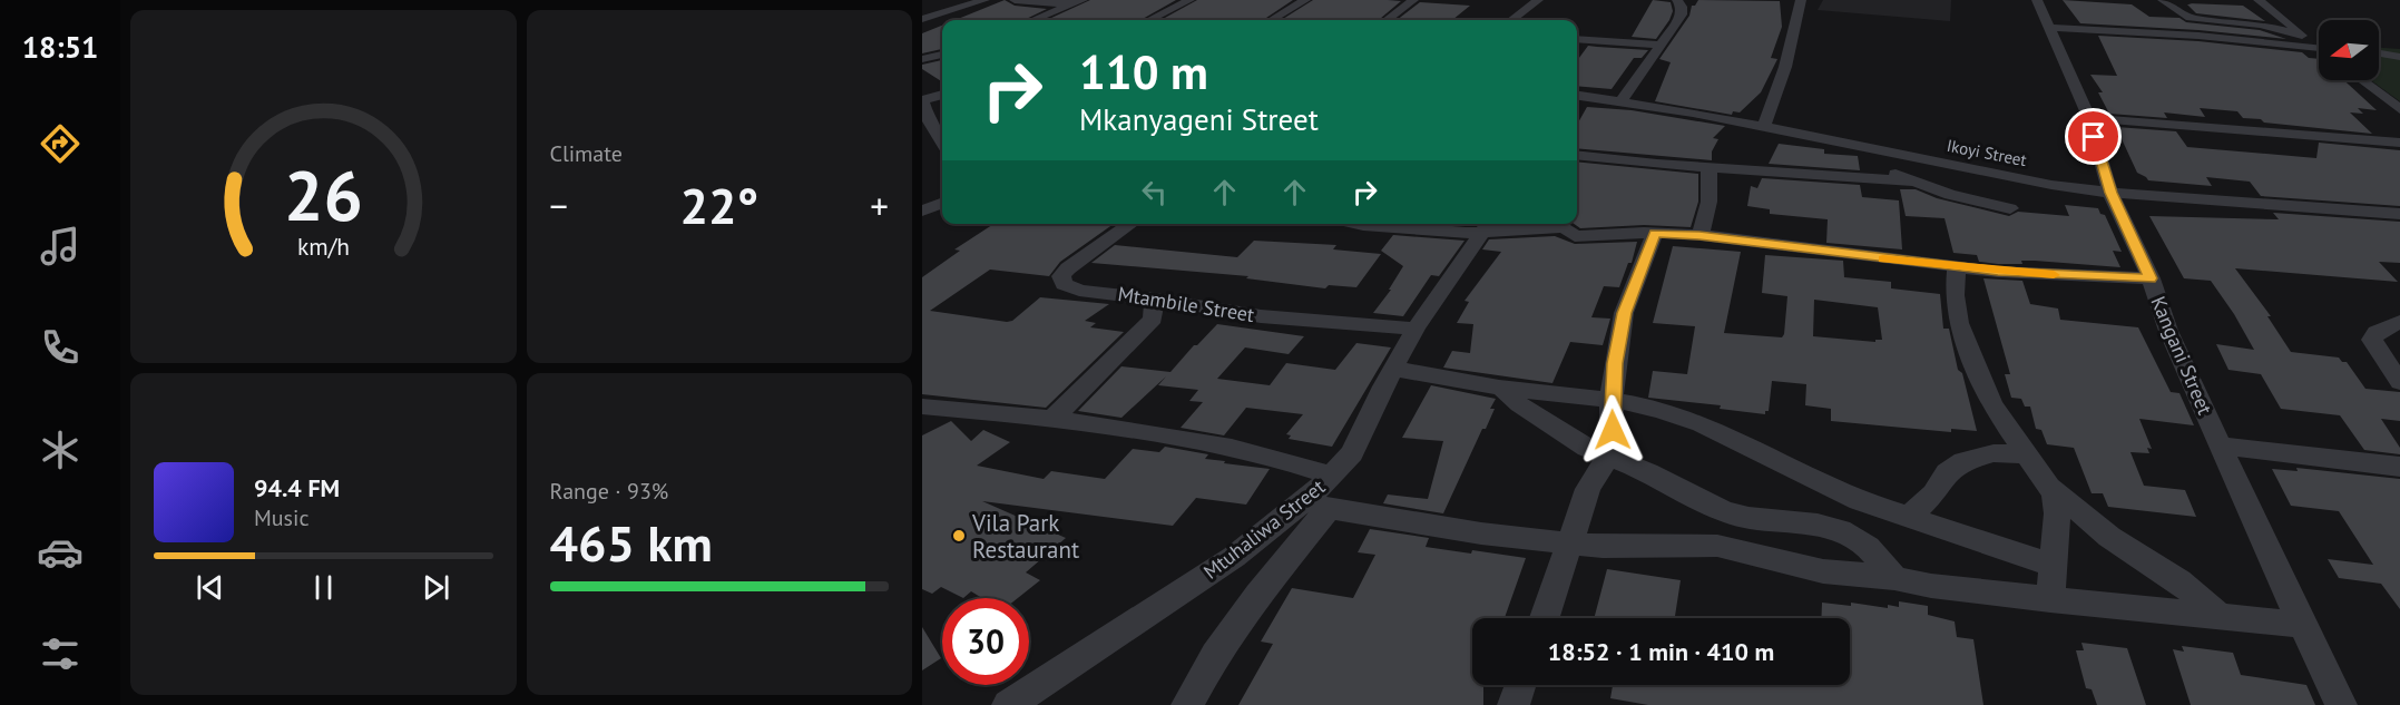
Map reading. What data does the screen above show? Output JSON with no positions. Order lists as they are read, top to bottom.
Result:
{
  "streets": {
    "street": [
      "Ikoyi Street",
      "Mtambile Street",
      "Kangani Street",
      "Mtuhaliwa Street"
    ]
  },
  "crossings": [
    ["Ikoyi Street", "Kangani Street"],
    ["Mtambile Street", "Mtuhaliwa Street"]
  ],
  "places": ["Vila Park Restaurant"],
  "north": "left",
  "page": {
    "tabs": "18:51",
    "tile": [
      "Climate",
      ["Range · 93%", "465 km"]
    ],
    "turn": ["110 m", "Mkanyageni Street"],
    "heat": ["−", "22°", "+"],
    "song": ["94.4 FM", "Music"],
    "limit": "30",
    "trip": "18:52 · 1 min · 410 m",
    "gauge": ["26", "km/h"]
  }
}
